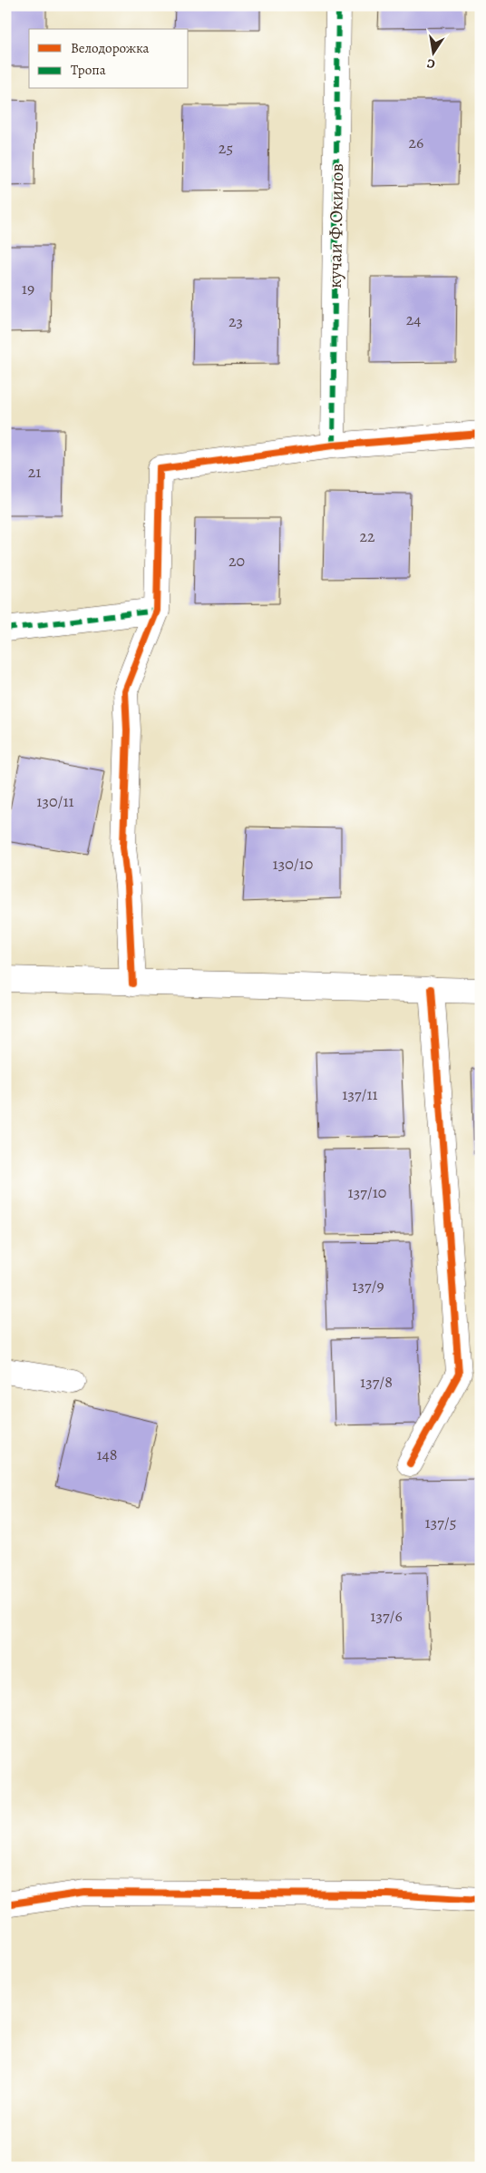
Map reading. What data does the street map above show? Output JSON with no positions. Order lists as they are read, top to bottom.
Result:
{
  "streets": {
    "street": ["кучаи Ф.Окилов"]
  },
  "house_numbers": [
    "26",
    "25",
    "19",
    "24",
    "23",
    "21",
    "22",
    "20",
    "130/11",
    "130/10",
    "137/11",
    "137/10",
    "137/9",
    "137/8",
    "148",
    "137/5",
    "137/6"
  ],
  "legend": ["Велодорожка", "Тропа"],
  "north": "bottom"
}
